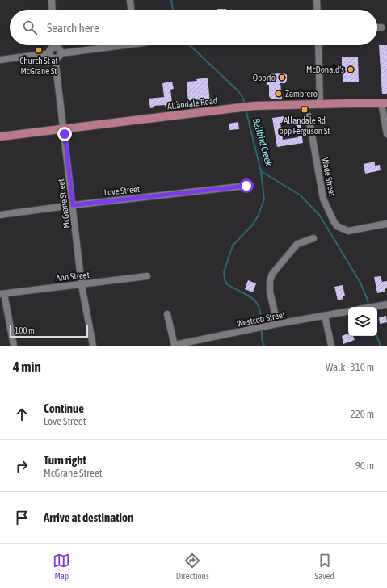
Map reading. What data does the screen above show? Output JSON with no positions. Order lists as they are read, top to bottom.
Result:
{
  "streets": {
    "main road": ["Allandale Road"],
    "street": [
      "Wade Street",
      "Love Street",
      "McGrane Street",
      "Ann Street",
      "Westcott Street"
    ]
  },
  "crossings": [
    ["Allandale Road", "McGrane Street"],
    ["Love Street", "McGrane Street"],
    ["McGrane Street", "Ann Street"]
  ],
  "water": ["Bellbird Creek"],
  "places": {
    "transit": ["Church St at McGrane St", "Allandale Rd opp Ferguson St"],
    "other": ["McDonald's", "Oporto", "Zambrero"]
  },
  "scale_bar": "100 m",
  "page": {
    "search": "Search here",
    "scale": "100 m",
    "heading": ["4 min", "Walk · 310 m"],
    "list": [
      ["Continue", "Love Street", "220 m"],
      ["Turn right", "McGrane Street", "90 m"],
      "Arrive at destination"
    ],
    "nav": ["Map", "Directions", "Saved"]
  }
}
